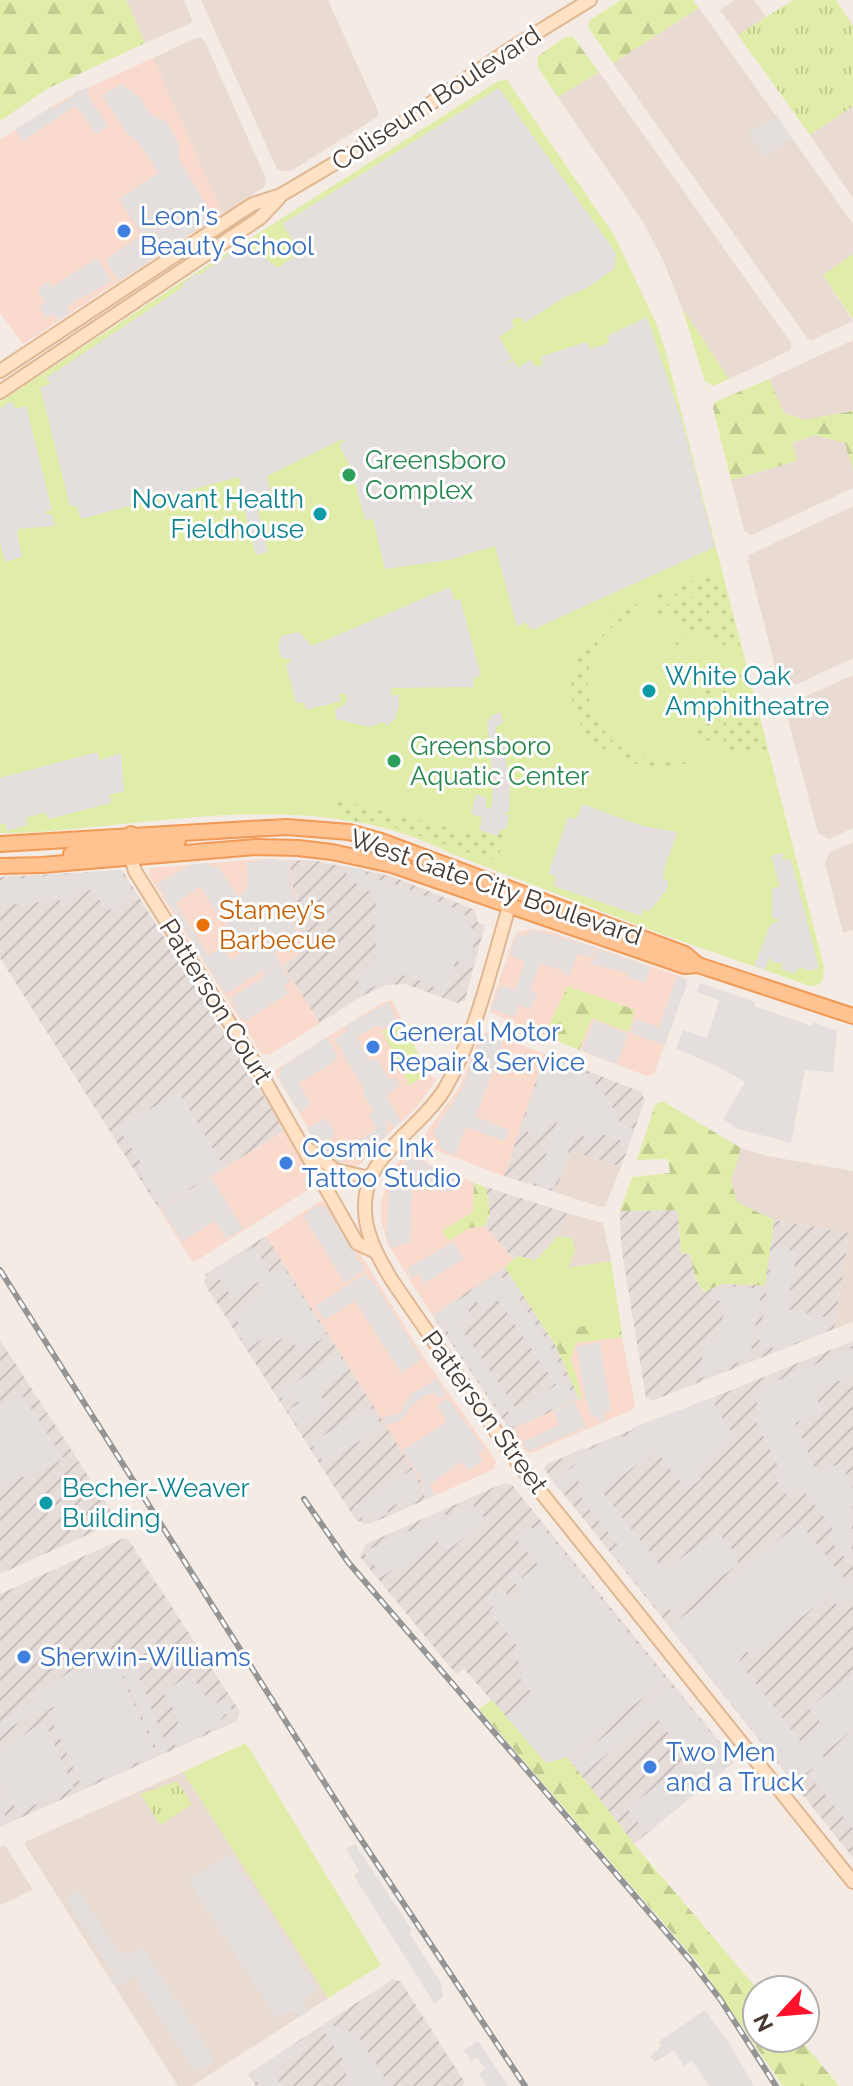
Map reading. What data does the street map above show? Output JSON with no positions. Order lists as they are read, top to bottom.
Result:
{
  "streets": {
    "main road": [
      "Coliseum Boulevard",
      "West Gate City Boulevard",
      "Patterson Court",
      "Patterson Street"
    ]
  },
  "crossings": [
    ["West Gate City Boulevard", "Patterson Court"],
    ["Patterson Court", "Patterson Street"]
  ],
  "places": [
    "Leon's Beauty School",
    "Greensboro Complex",
    "Novant Health Fieldhouse",
    "White Oak Amphitheatre",
    "Greensboro Aquatic Center",
    "Stamey’s Barbecue",
    "General Motor Repair & Service",
    "Cosmic Ink Tattoo Studio",
    "Becher-Weaver Building",
    "Sherwin-Williams",
    "Two Men and a Truck"
  ],
  "north": "bottom left"
}
